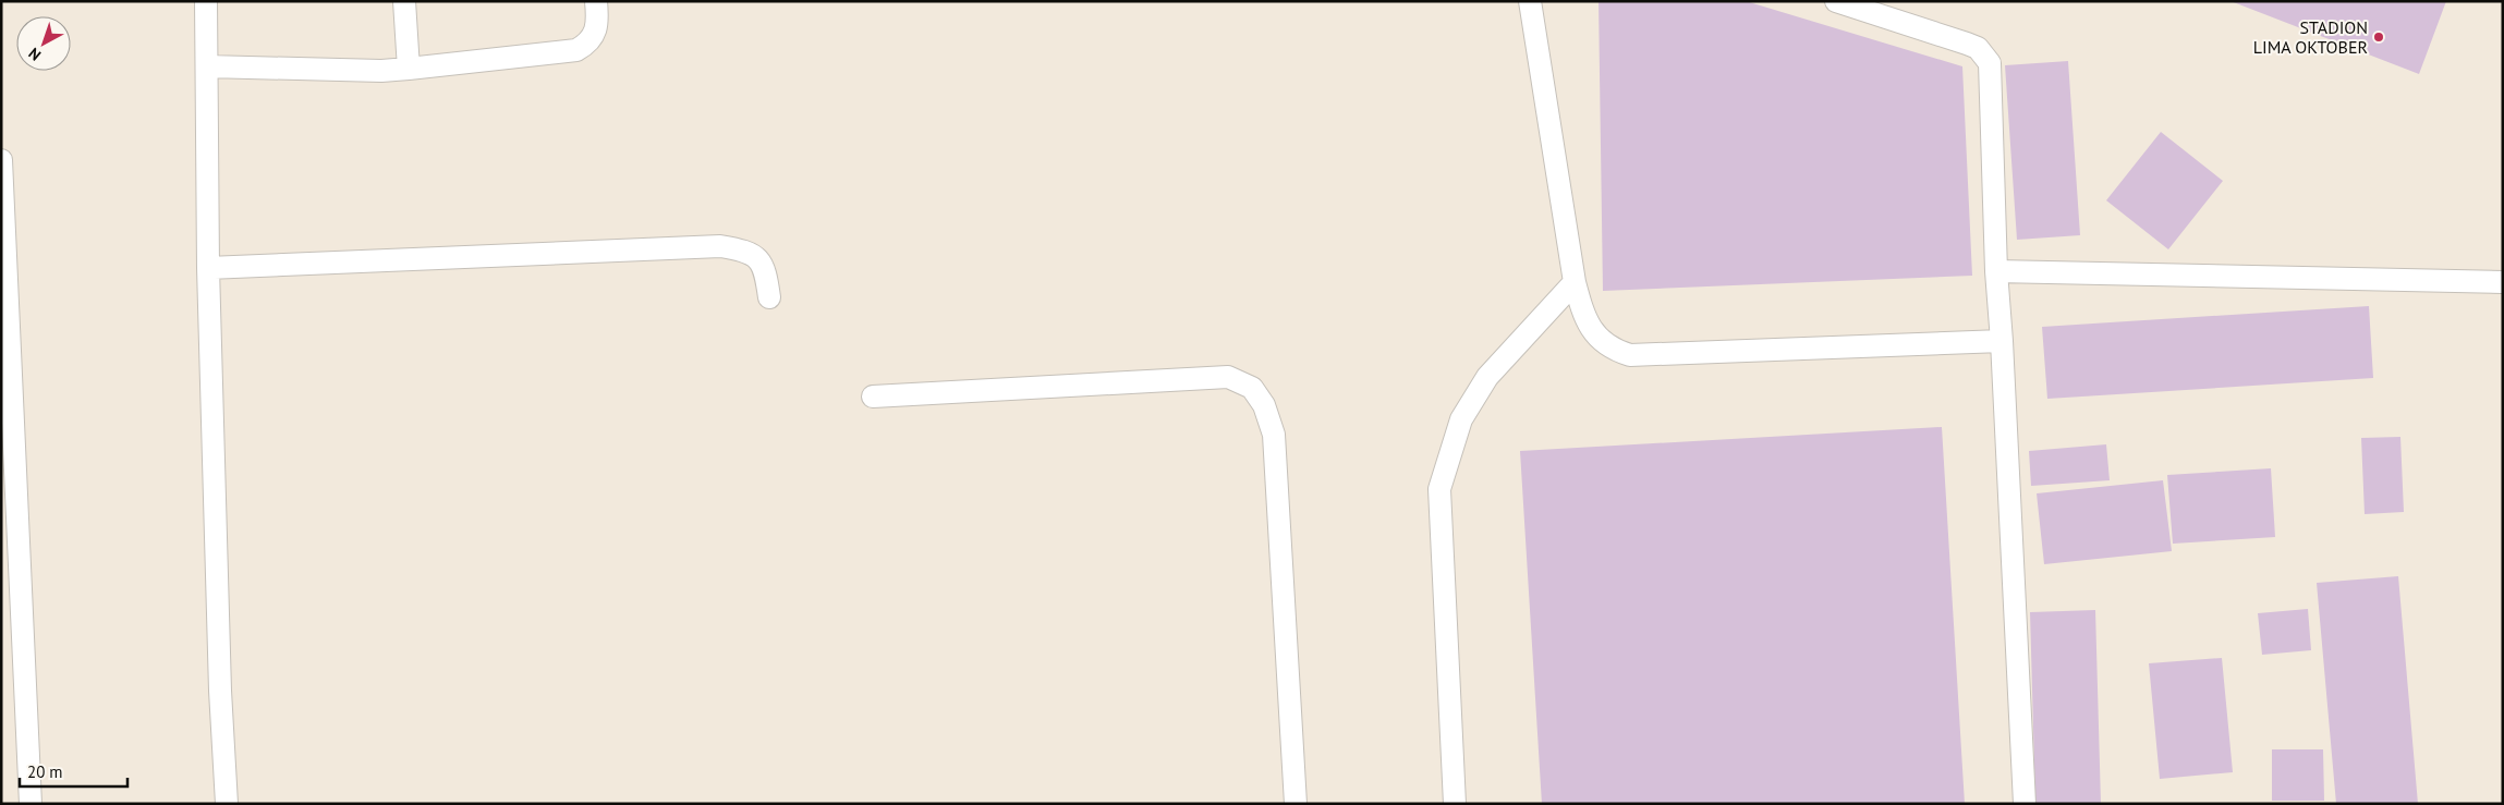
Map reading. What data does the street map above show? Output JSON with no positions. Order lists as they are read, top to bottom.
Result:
{
  "places": ["STADION LIMA OKTOBER"],
  "scale_bar": "20 m",
  "north": "bottom left"
}
